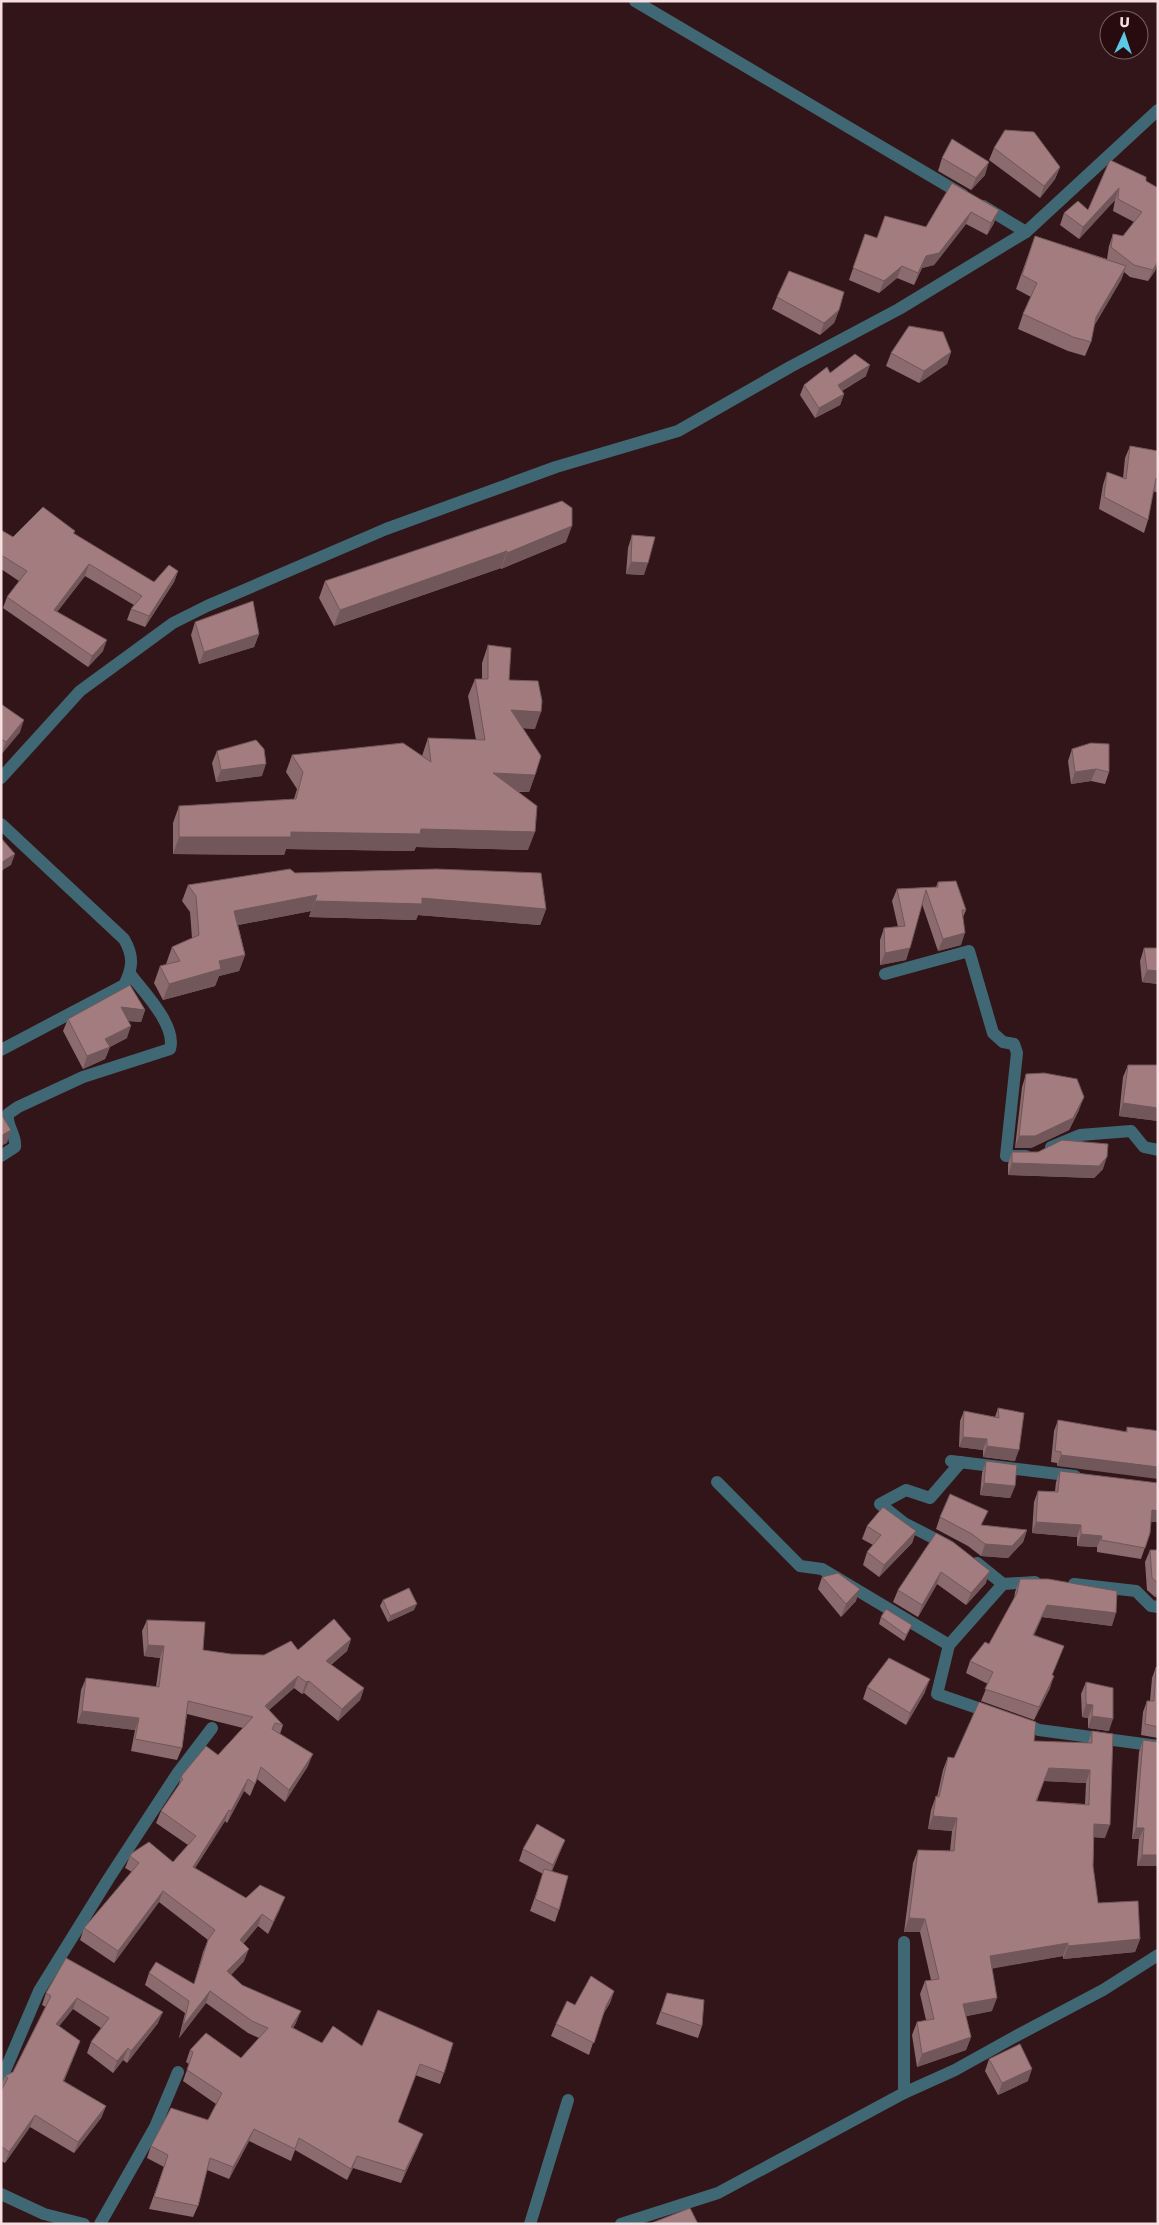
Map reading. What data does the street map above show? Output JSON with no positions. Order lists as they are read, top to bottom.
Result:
{
  "north": "top"
}
